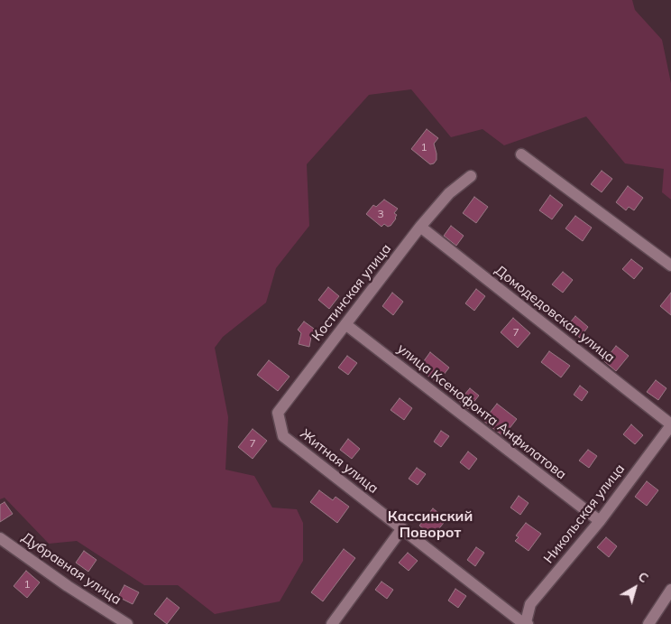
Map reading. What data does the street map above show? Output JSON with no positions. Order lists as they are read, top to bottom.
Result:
{
  "streets": {
    "street": [
      "Костинская улица",
      "Домодедовская улица",
      "улица Ксенофонта Анфилатова",
      "Житная улица",
      "Никольская улица",
      "Дубравная улица"
    ]
  },
  "crossings": [
    ["Костинская улица", "Домодедовская улица"],
    ["Костинская улица", "улица Ксенофонта Анфилатова"],
    ["Костинская улица", "Житная улица"],
    ["Домодедовская улица", "Никольская улица"],
    ["улица Ксенофонта Анфилатова", "Никольская улица"],
    ["Житная улица", "Никольская улица"]
  ],
  "districts": ["Кассинский Поворот"],
  "house_numbers": [
    "1",
    "3",
    "7",
    "7",
    "1"
  ],
  "north": "top right"
}
